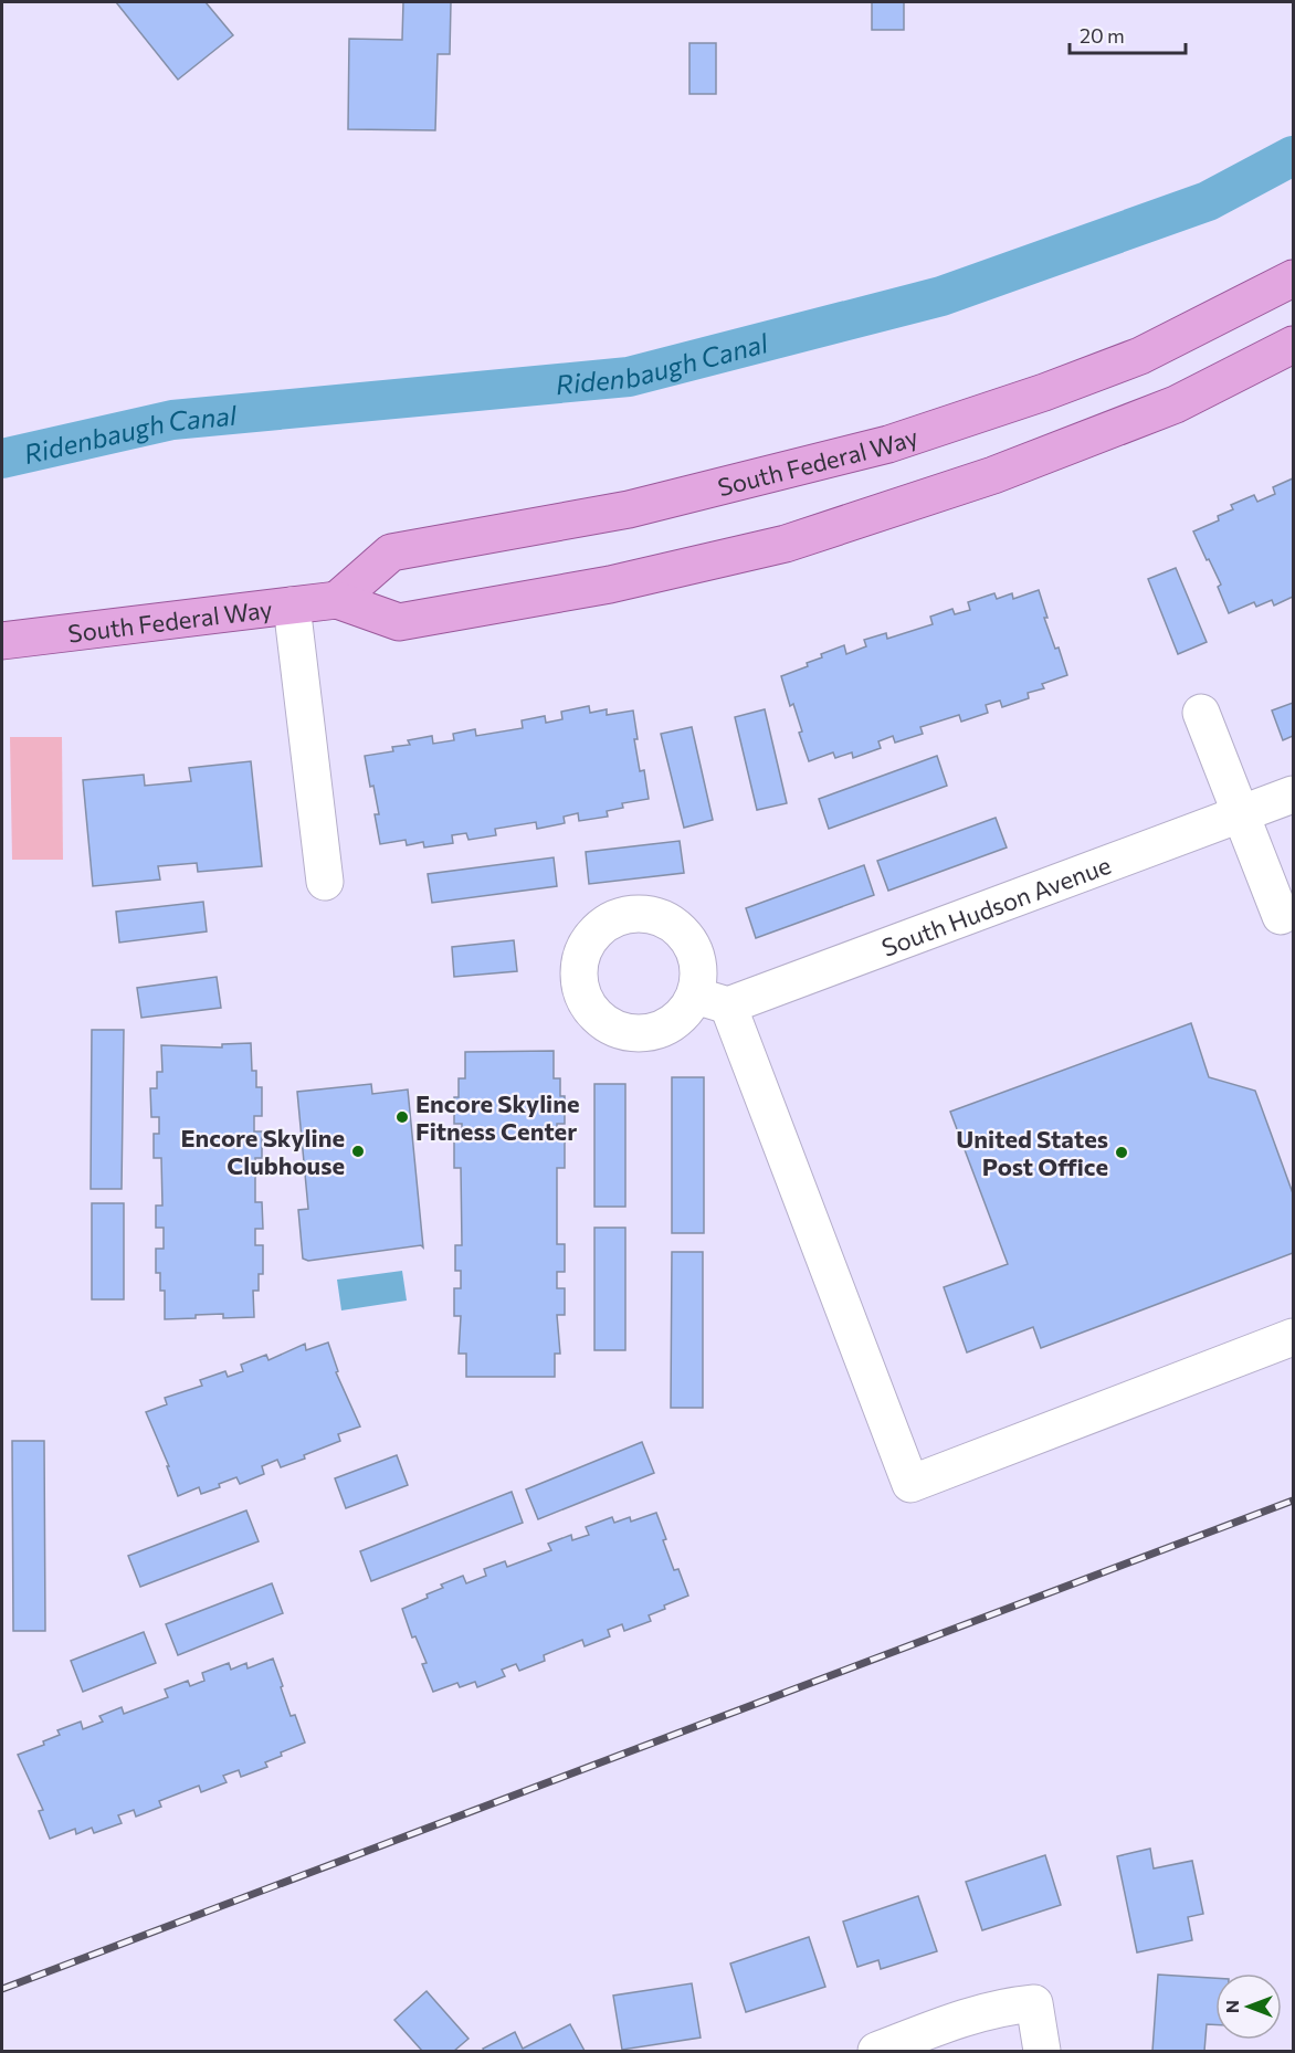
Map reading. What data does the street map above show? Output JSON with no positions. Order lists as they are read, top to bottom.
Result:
{
  "streets": {
    "main road": ["South Federal Way"],
    "street": ["South Hudson Avenue"]
  },
  "water": ["Ridenbaugh Canal"],
  "places": ["Encore Skyline Fitness Center", "Encore Skyline Clubhouse", "United States Post Office"],
  "scale_bar": "20 m",
  "north": "left"
}
